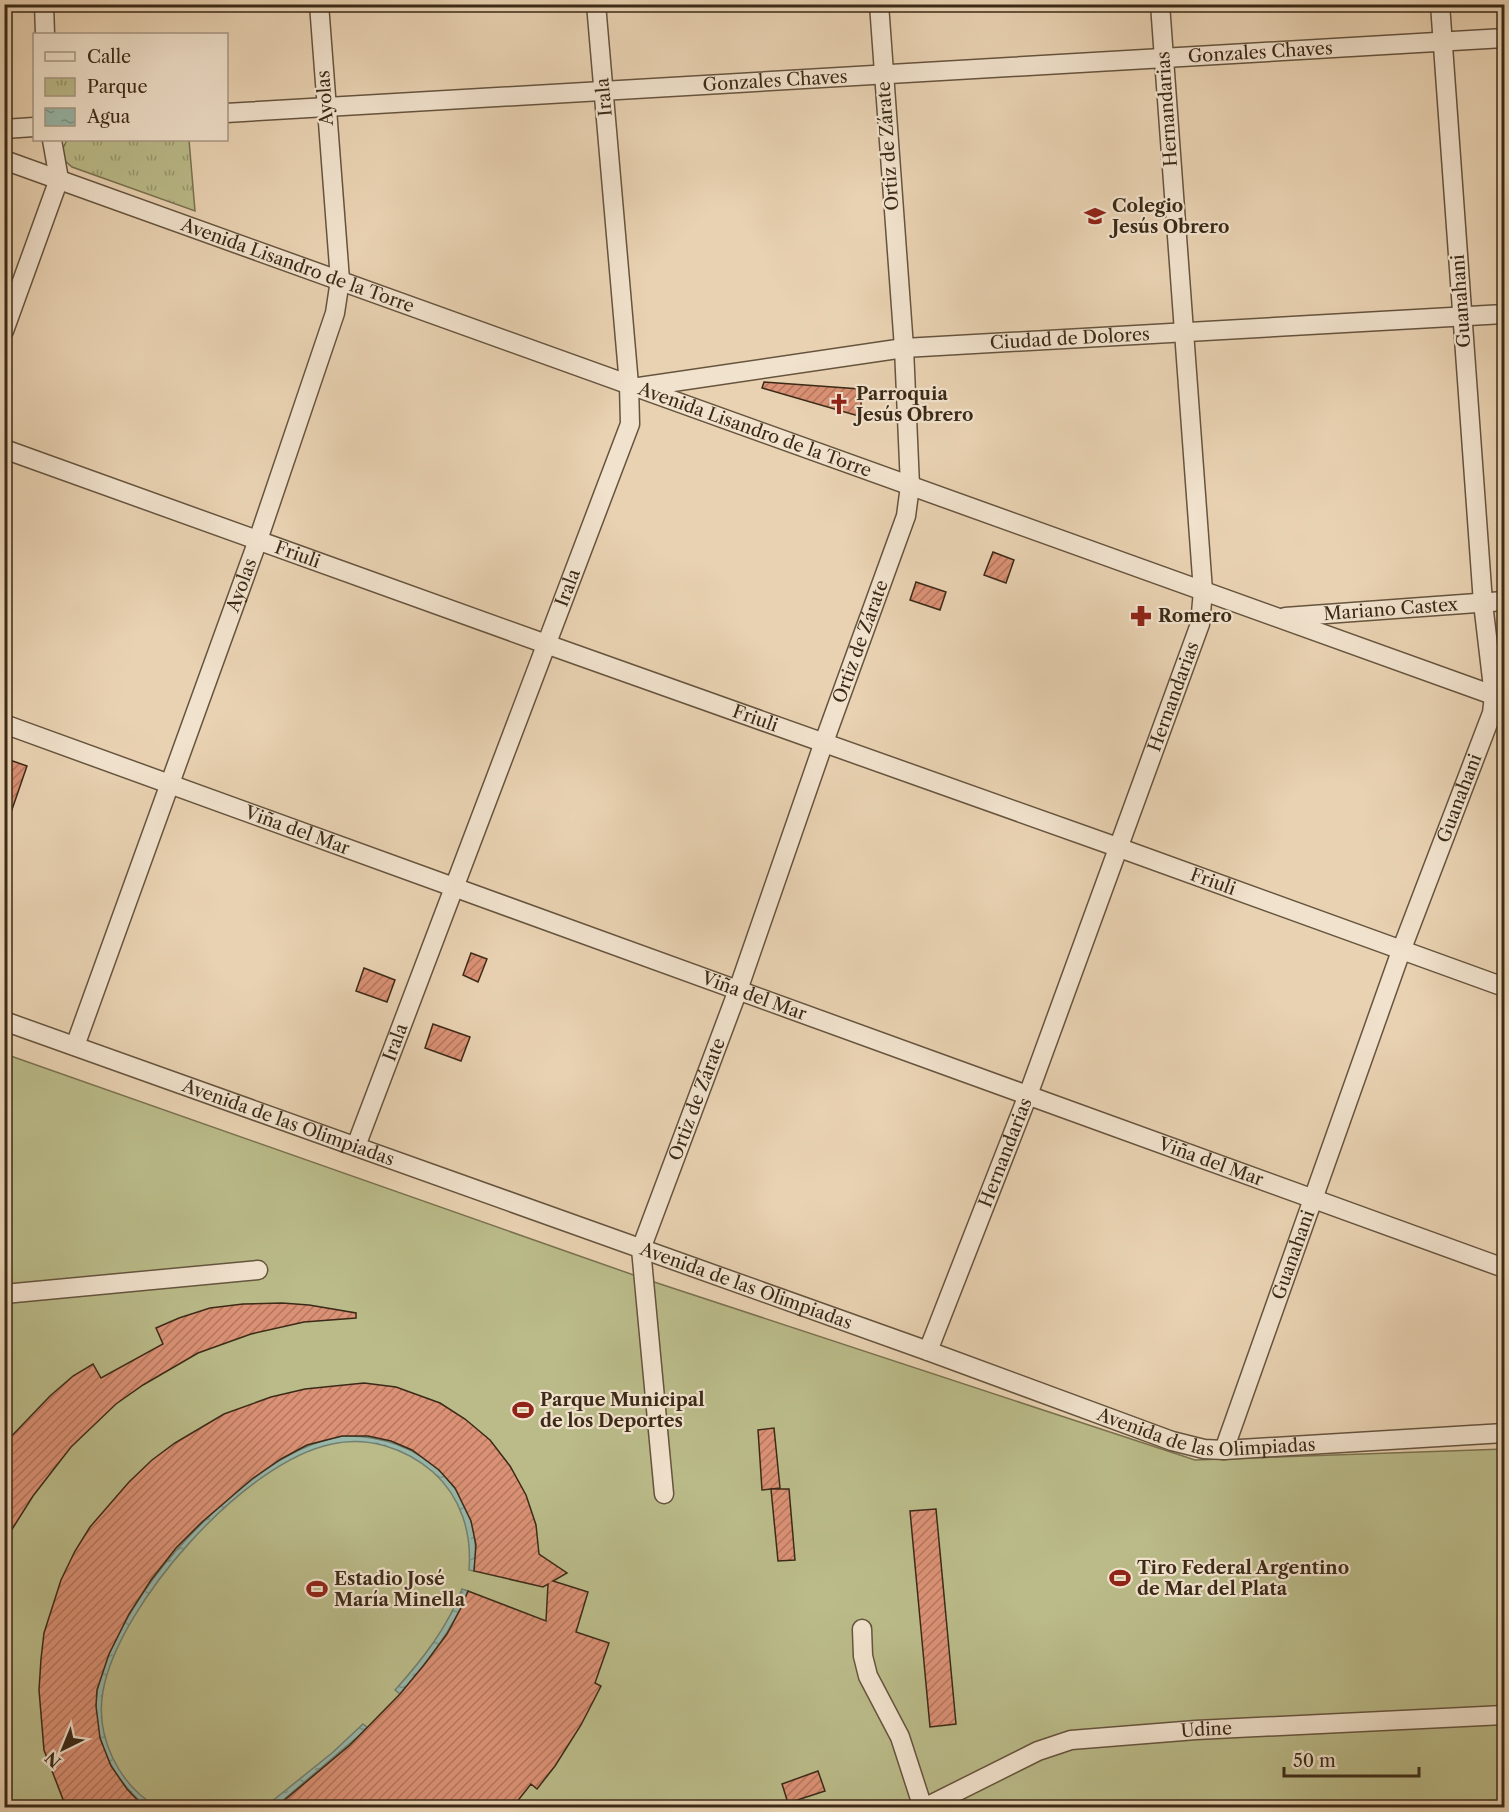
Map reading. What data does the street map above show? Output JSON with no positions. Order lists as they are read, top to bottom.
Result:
{
  "streets": {
    "street": [
      "Gonzales Chaves",
      "Irala",
      "Ayolas",
      "Hernandarias",
      "Ortiz de Zárate",
      "Avenida Lisandro de la Torre",
      "Guanahani",
      "Ciudad de Dolores",
      "Friuli",
      "Mariano Castex",
      "Viña del Mar",
      "Avenida de las Olimpiadas",
      "Udine"
    ]
  },
  "crossings": [
    ["Gonzales Chaves", "Irala"],
    ["Gonzales Chaves", "Ayolas"],
    ["Gonzales Chaves", "Hernandarias"],
    ["Gonzales Chaves", "Ortiz de Zárate"],
    ["Gonzales Chaves", "Guanahani"],
    ["Irala", "Avenida Lisandro de la Torre"],
    ["Irala", "Ciudad de Dolores"],
    ["Irala", "Friuli"],
    ["Irala", "Viña del Mar"],
    ["Irala", "Avenida de las Olimpiadas"],
    ["Ayolas", "Avenida Lisandro de la Torre"],
    ["Ayolas", "Friuli"],
    ["Ayolas", "Viña del Mar"],
    ["Ayolas", "Avenida de las Olimpiadas"],
    ["Hernandarias", "Avenida Lisandro de la Torre"],
    ["Hernandarias", "Ciudad de Dolores"],
    ["Hernandarias", "Friuli"],
    ["Hernandarias", "Viña del Mar"],
    ["Hernandarias", "Avenida de las Olimpiadas"],
    ["Ortiz de Zárate", "Avenida Lisandro de la Torre"],
    ["Ortiz de Zárate", "Ciudad de Dolores"],
    ["Ortiz de Zárate", "Friuli"],
    ["Ortiz de Zárate", "Viña del Mar"],
    ["Ortiz de Zárate", "Avenida de las Olimpiadas"],
    ["Avenida Lisandro de la Torre", "Guanahani"],
    ["Avenida Lisandro de la Torre", "Ciudad de Dolores"],
    ["Avenida Lisandro de la Torre", "Mariano Castex"],
    ["Guanahani", "Ciudad de Dolores"],
    ["Guanahani", "Friuli"],
    ["Guanahani", "Mariano Castex"],
    ["Guanahani", "Viña del Mar"],
    ["Guanahani", "Avenida de las Olimpiadas"]
  ],
  "places": {
    "school or university": ["Colegio Jesús Obrero"],
    "church": ["Parroquia Jesús Obrero"],
    "pharmacy": ["Romero"],
    "sports": ["Parque Municipal de los Deportes", "Tiro Federal Argentino de Mar del Plata", "Estadio José María Minella"]
  },
  "legend": ["Calle", "Parque", "Agua"],
  "scale_bar": "50 m",
  "north": "bottom left"
}
